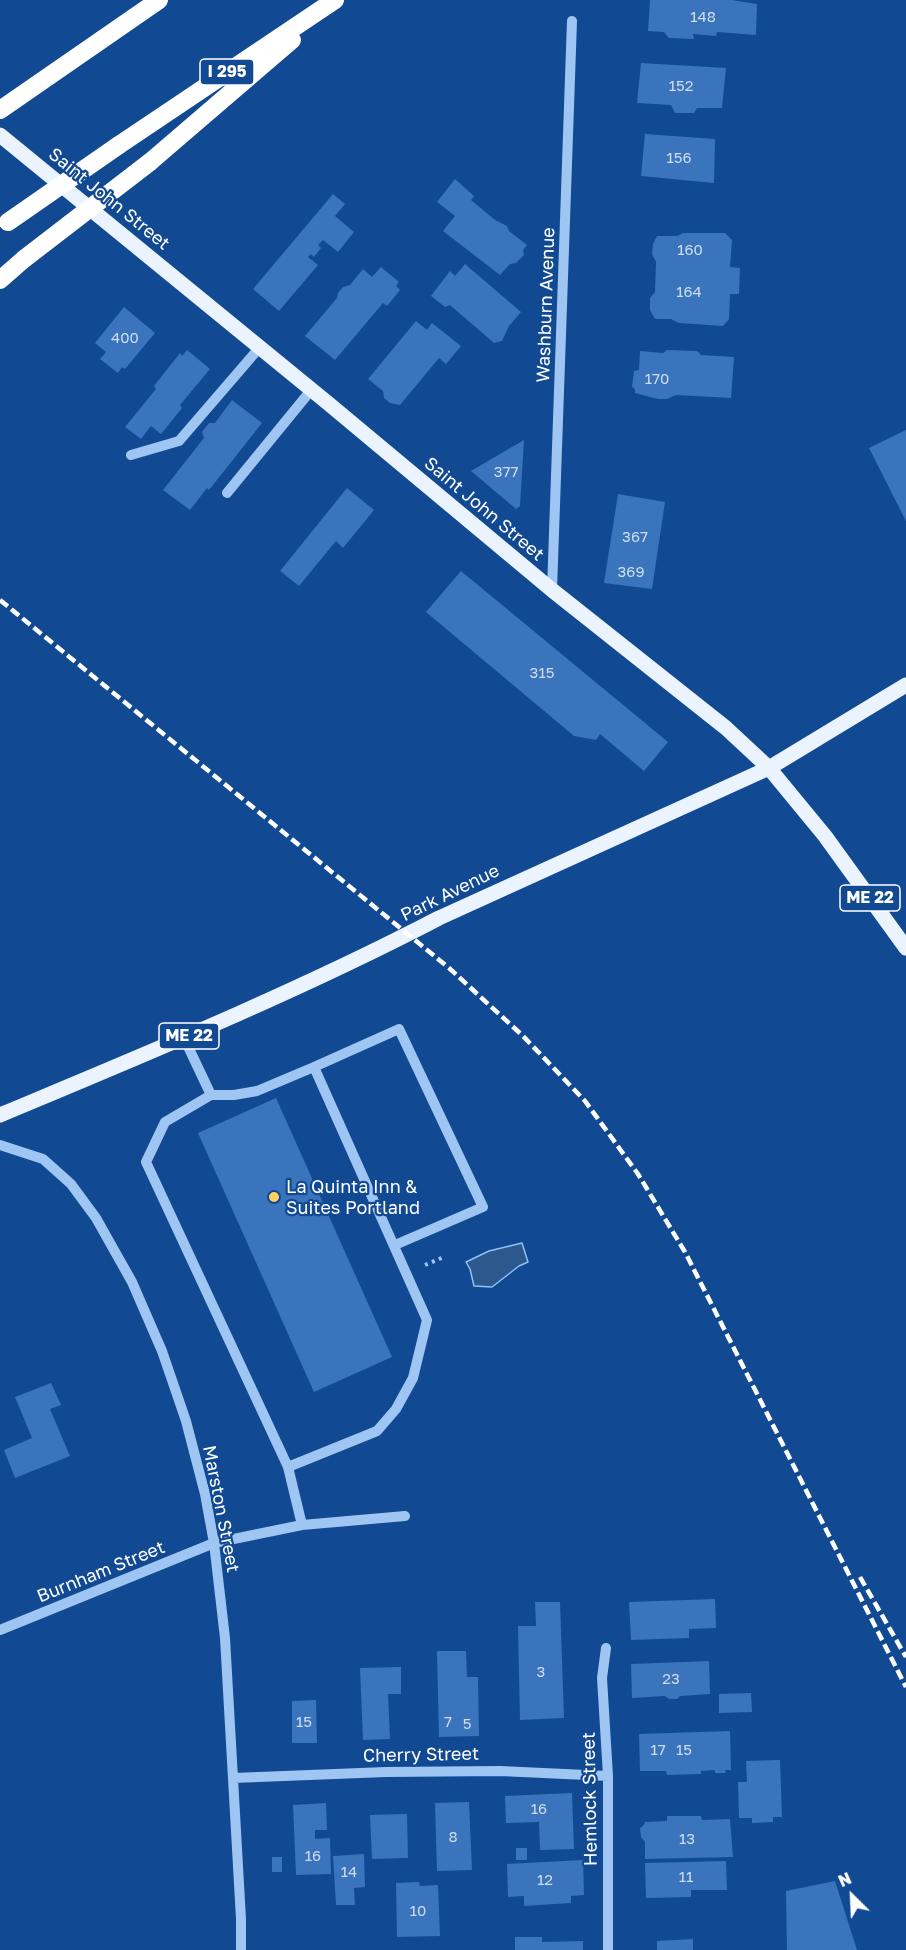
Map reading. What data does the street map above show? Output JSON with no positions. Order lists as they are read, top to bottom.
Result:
{
  "streets": {
    "highway": ["I 295"],
    "main road": ["Saint John Street", "Park Avenue", "ME 22"],
    "street": [
      "Washburn Avenue",
      "Marston Street",
      "Burnham Street",
      "Cherry Street",
      "Hemlock Street"
    ]
  },
  "crossings": [
    ["Saint John Street", "Washburn Avenue"],
    ["Saint John Street", "Park Avenue"],
    ["Marston Street", "Burnham Street"],
    ["Marston Street", "Cherry Street"],
    ["Cherry Street", "Hemlock Street"]
  ],
  "places": ["La Quinta Inn & Suites Portland"],
  "house_numbers": [
    "148",
    "152",
    "156",
    "160",
    "164",
    "400",
    "170",
    "377",
    "367",
    "369",
    "315",
    "3",
    "23",
    "15",
    "7",
    "5",
    "17",
    "15",
    "16",
    "8",
    "13",
    "16",
    "14",
    "11",
    "12",
    "10"
  ],
  "north": "top left"
}
